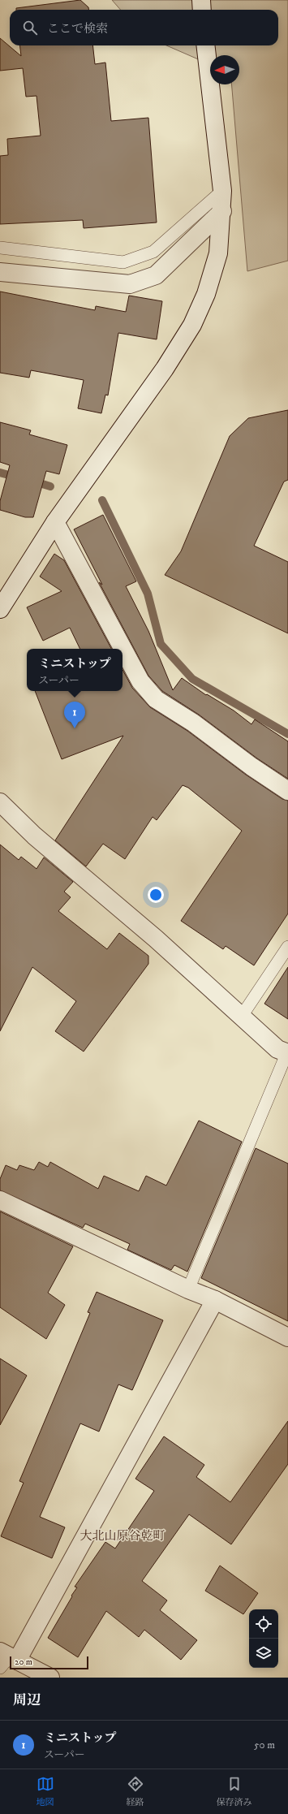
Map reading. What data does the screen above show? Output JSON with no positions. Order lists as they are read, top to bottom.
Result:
{
  "districts": ["大北山原谷乾町"],
  "scale_bar": "20 m",
  "north": "left",
  "page": {
    "search": "ここで検索",
    "popup": ["ミニストップ", "スーパー"],
    "pins": "1",
    "scale": "20 m",
    "heading": "周辺",
    "list": [
      {
        "mark": "1",
        "name": "ミニストップ",
        "note": "スーパー",
        "value": "50 m"
      }
    ],
    "nav": ["地図", "経路", "保存済み"]
  }
}
